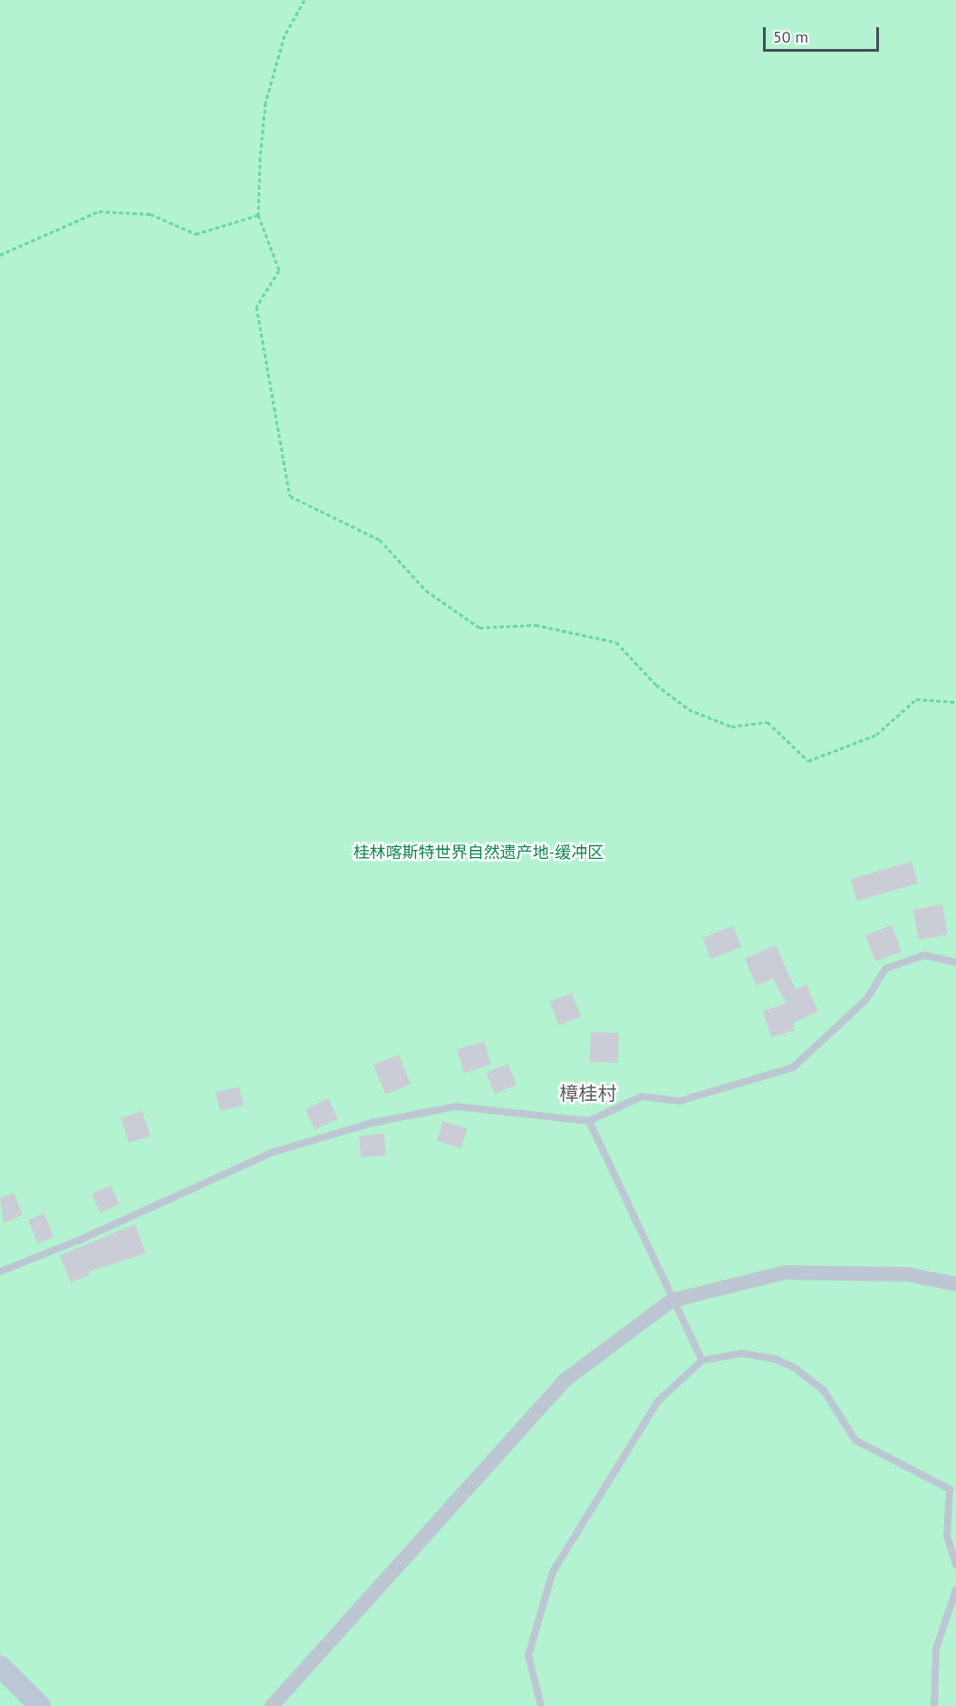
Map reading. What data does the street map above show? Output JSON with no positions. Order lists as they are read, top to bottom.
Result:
{
  "districts": ["樟桂村"],
  "parks": ["桂林喀斯特世界自然遗产地-缓冲区"],
  "scale_bar": "50 m"
}
